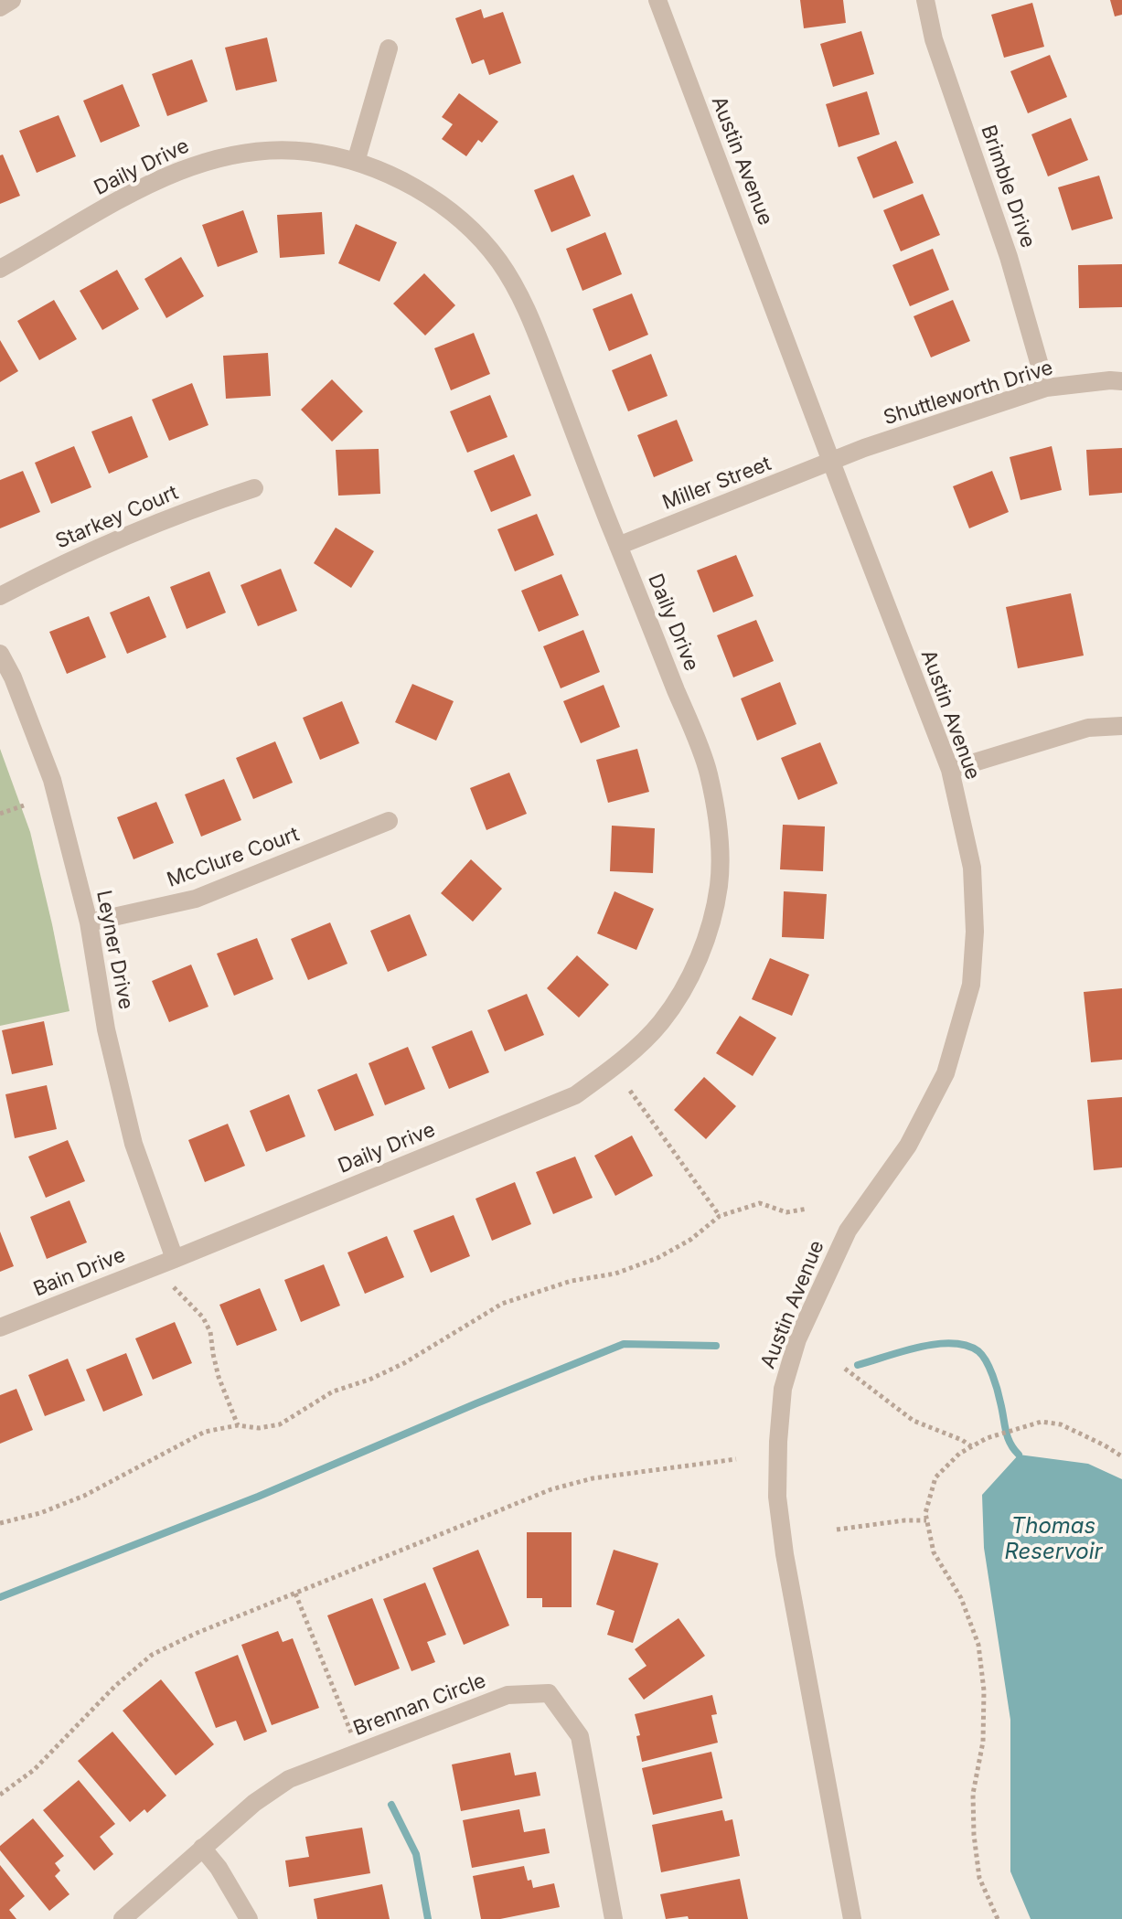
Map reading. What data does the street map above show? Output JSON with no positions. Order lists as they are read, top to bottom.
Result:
{
  "streets": {
    "street": [
      "Austin Avenue",
      "Daily Drive",
      "Brimble Drive",
      "Shuttleworth Drive",
      "Miller Street",
      "Starkey Court",
      "McClure Court",
      "Leyner Drive",
      "Bain Drive",
      "Brennan Circle"
    ]
  },
  "crossings": [
    ["Austin Avenue", "Shuttleworth Drive"],
    ["Austin Avenue", "Miller Street"],
    ["Daily Drive", "Miller Street"],
    ["Daily Drive", "Leyner Drive"],
    ["Daily Drive", "Bain Drive"],
    ["Brimble Drive", "Shuttleworth Drive"],
    ["Shuttleworth Drive", "Miller Street"],
    ["McClure Court", "Leyner Drive"],
    ["Leyner Drive", "Bain Drive"]
  ],
  "water": ["Thomas Reservoir"]
}
